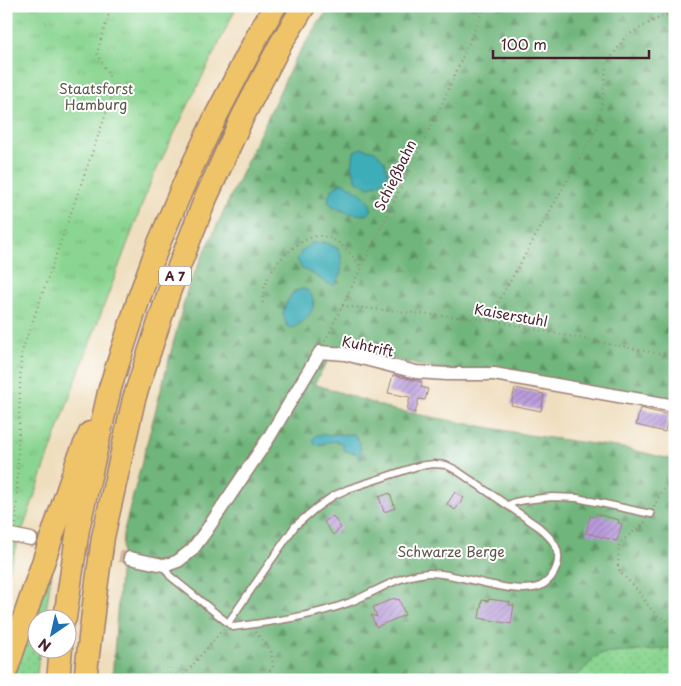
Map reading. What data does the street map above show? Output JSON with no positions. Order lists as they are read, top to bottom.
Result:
{
  "streets": {
    "highway": ["A 7"],
    "street": ["Kuhtrift"],
    "path": ["Schießbahn", "Kaiserstuhl"]
  },
  "crossings": [
    ["Schießbahn", "Kaiserstuhl"],
    ["Schießbahn", "Kuhtrift"]
  ],
  "parks": ["Staatsforst Hamburg", "Schwarze Berge"],
  "scale_bar": "100 m",
  "north": "bottom left"
}
